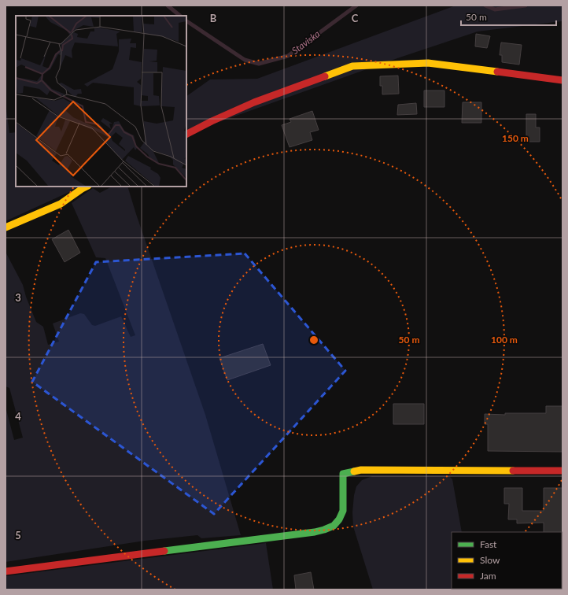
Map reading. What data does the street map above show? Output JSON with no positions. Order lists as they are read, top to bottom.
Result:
{
  "water": ["Staviska"],
  "legend": ["Fast", "Slow", "Jam"],
  "scale_bar": "50 m",
  "grid": {
    "columns": ["B", "C"],
    "rows": ["3", "4", "5"]
  },
  "rings": ["150 m", "50 m", "100 m"]
}
